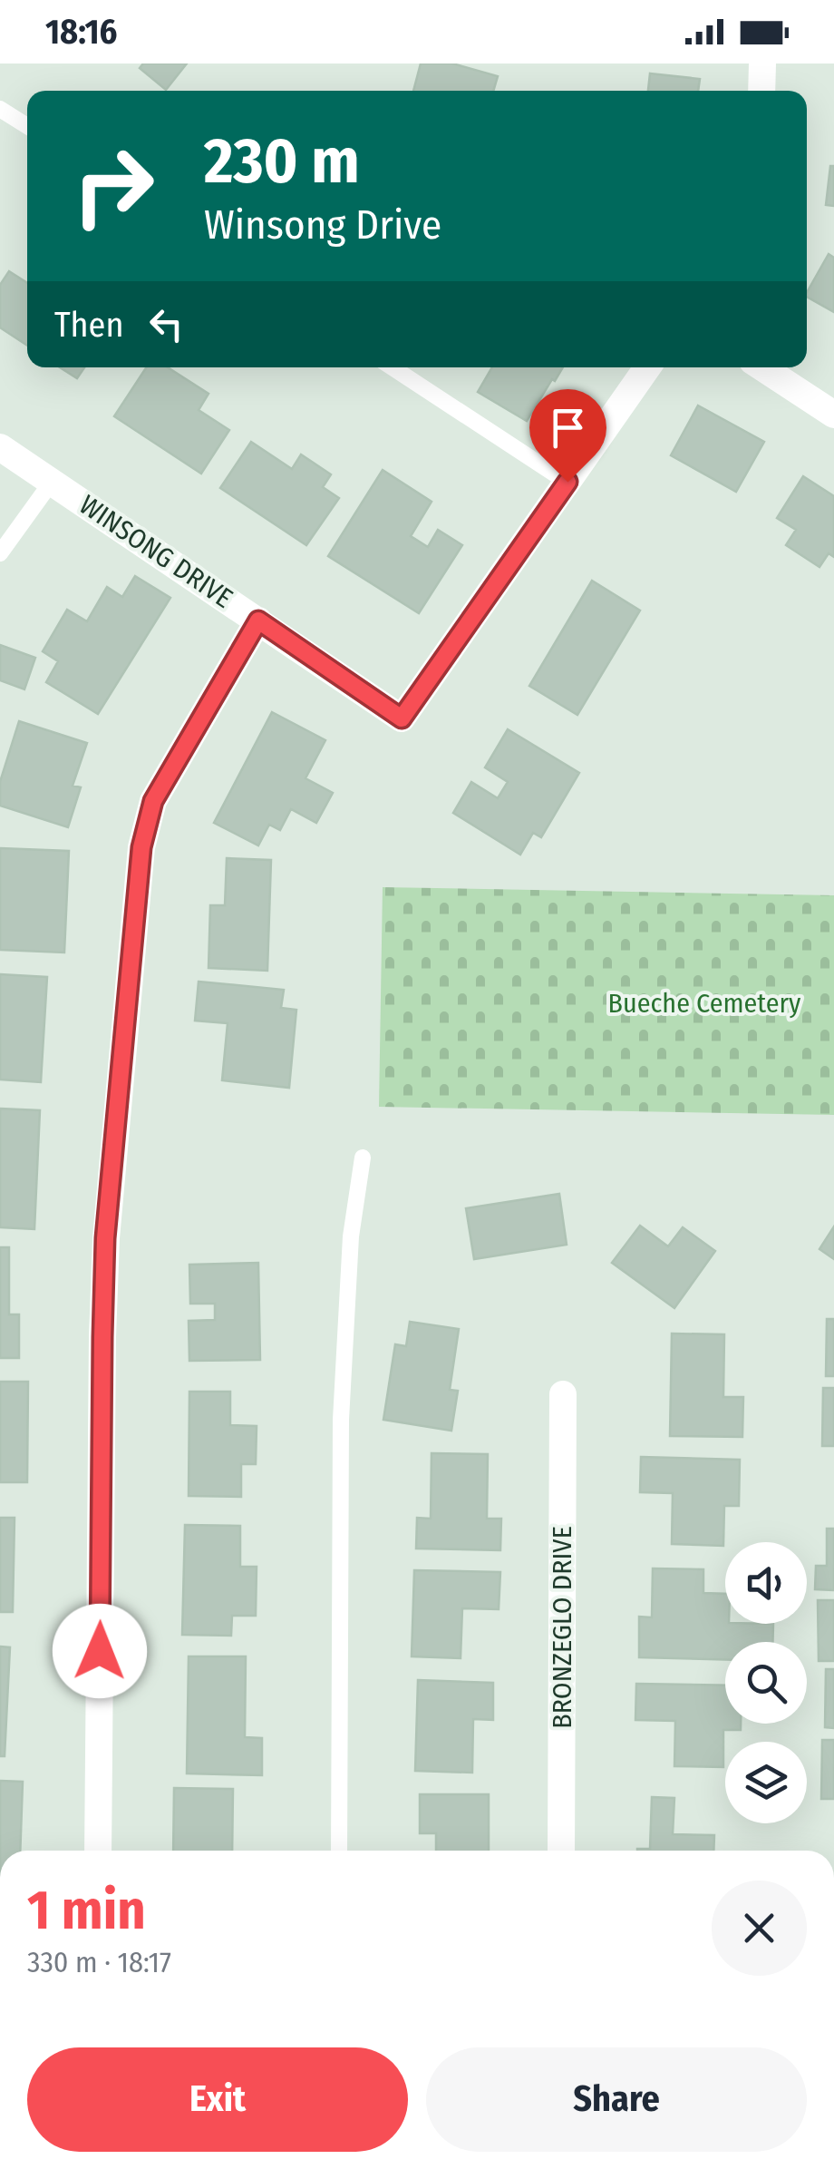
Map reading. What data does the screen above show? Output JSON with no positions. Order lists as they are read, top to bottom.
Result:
{
  "streets": {
    "street": ["WINSONG DRIVE", "BRONZEGLO DRIVE"]
  },
  "parks": ["Bueche Cemetery"],
  "page": {
    "status": "18:16",
    "turn": ["230 m", "Winsong Drive"],
    "then": "Then",
    "heading": ["1 min", "330 m · 18:17"],
    "buttons": ["Exit", "Share"]
  }
}
